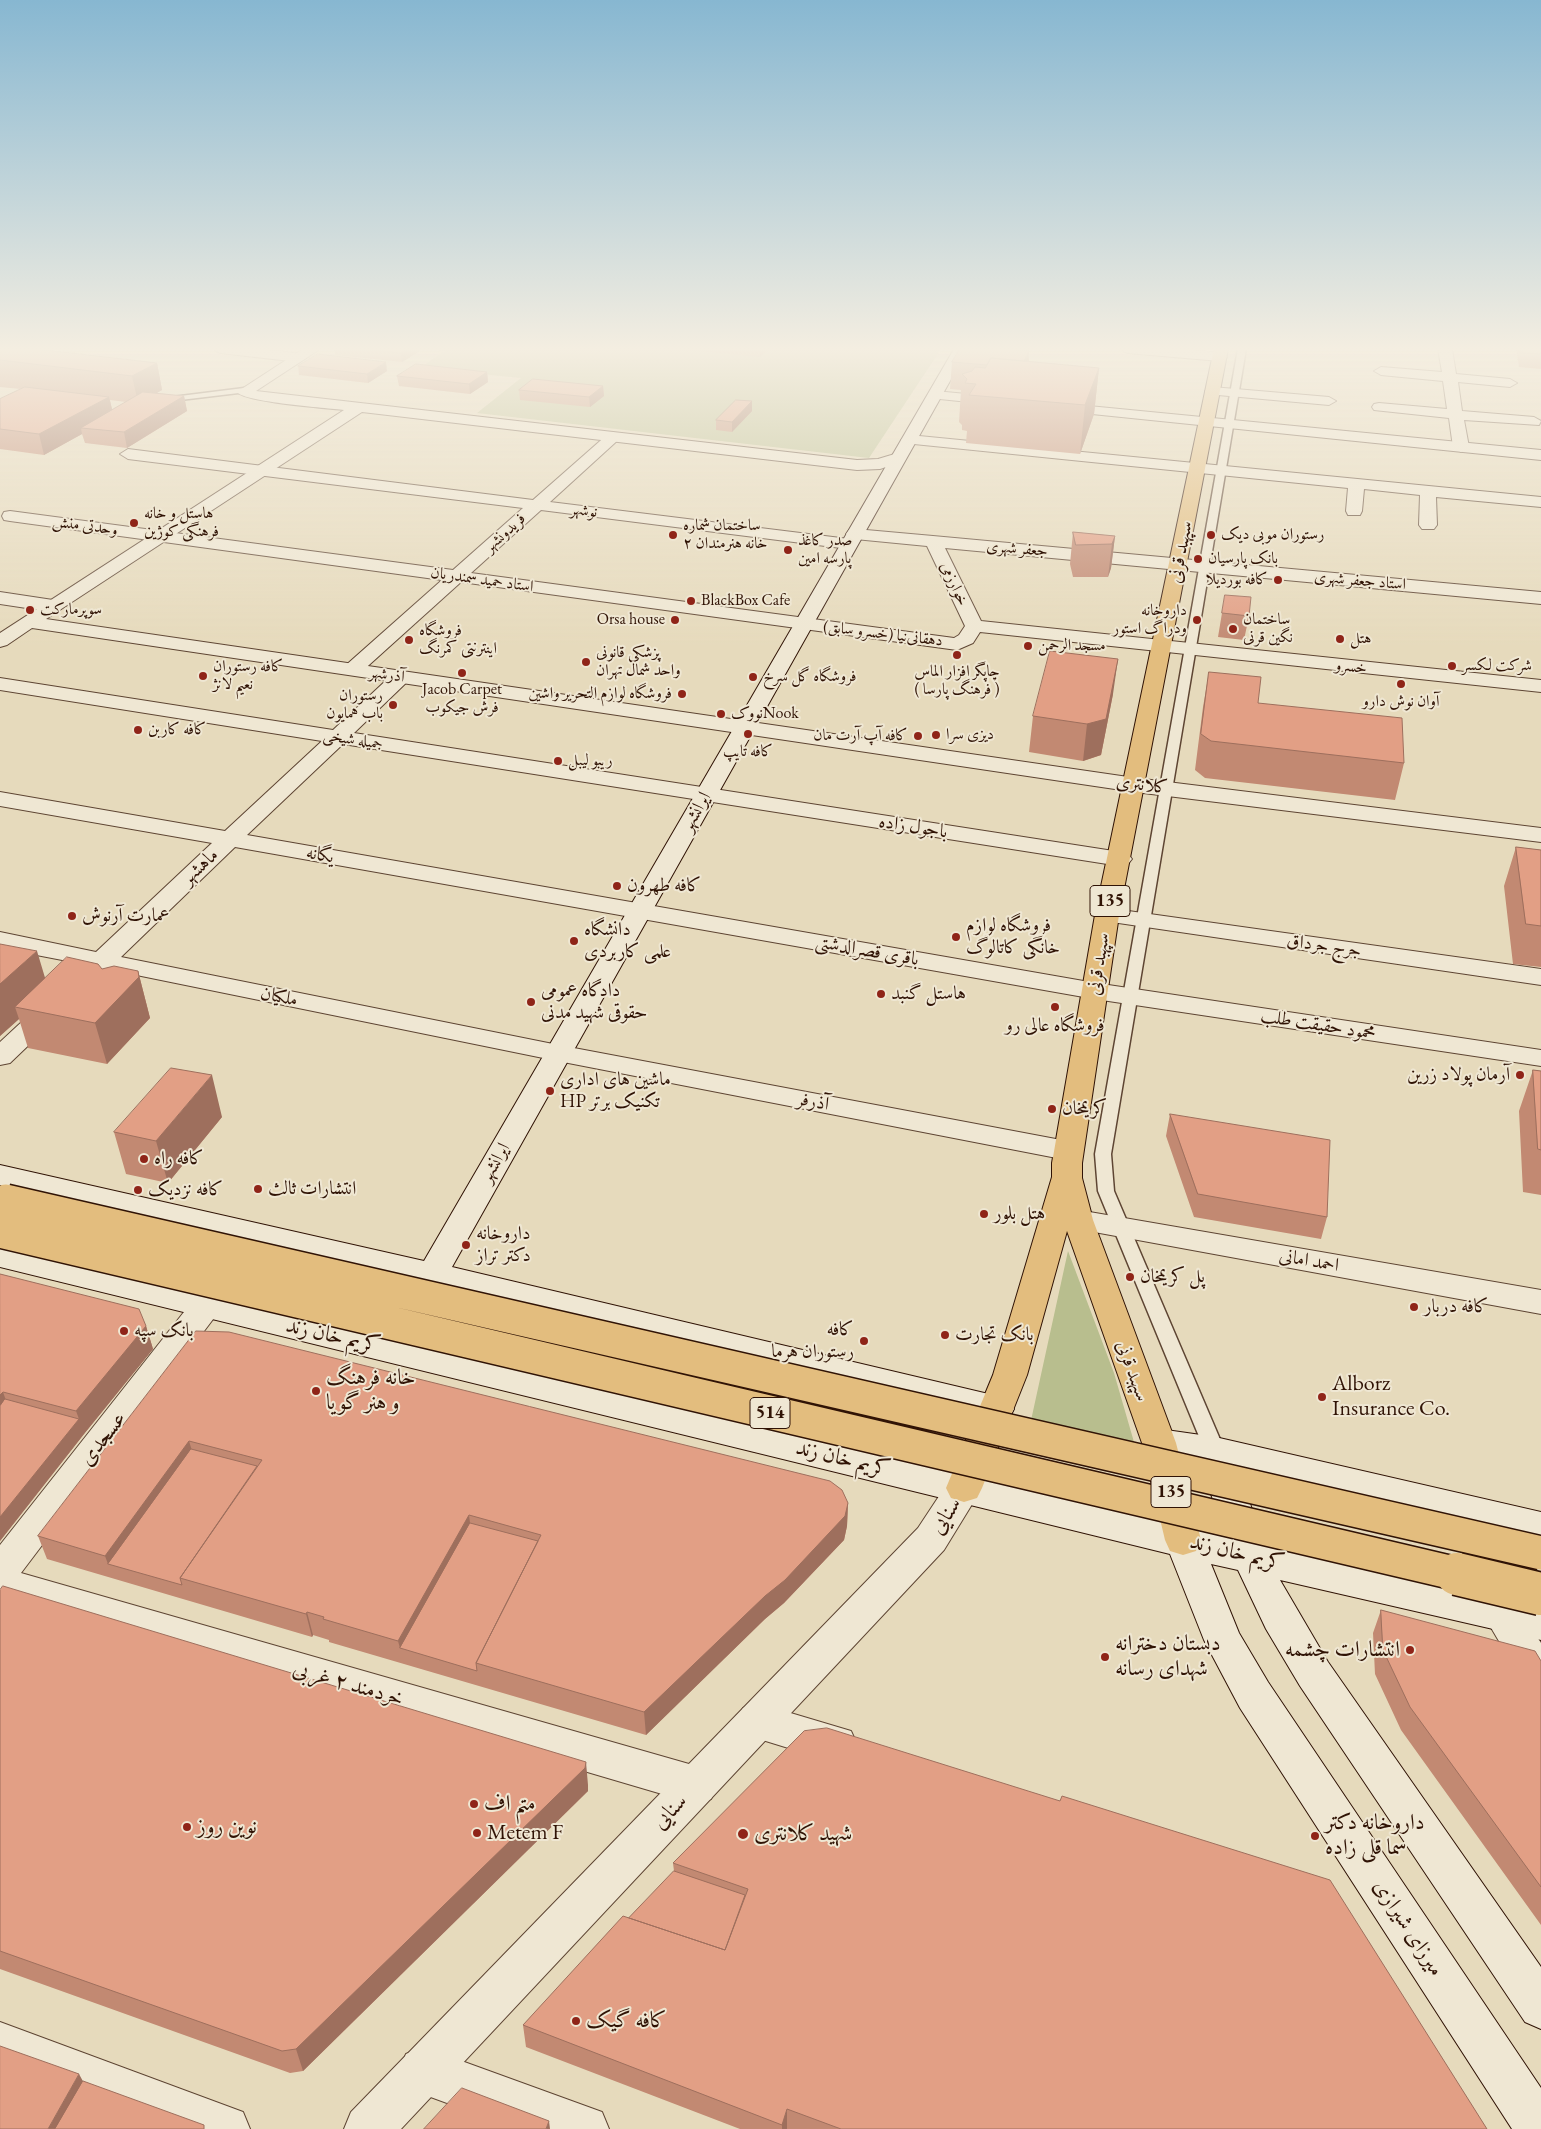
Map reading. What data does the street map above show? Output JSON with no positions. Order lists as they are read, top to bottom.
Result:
{
  "streets": {
    "main road": [
      "سپهبد قرنی",
      "135",
      "کریم خان زند",
      "514"
    ],
    "street": [
      "نوشهر",
      "وحدتی منش",
      "فریدونشهر",
      "جعفر شهری",
      "استاد حمید سمندریان",
      "استاد جعفر شهری",
      "خوارزمی",
      "دهقانی‌نیا (خسرو سابق)",
      "خسرو",
      "آذرشهر",
      "جمیله شیخی",
      "کلانتری",
      "ایرانشهر",
      "باجول زاده",
      "یگانه",
      "ماهشهر",
      "جرج جرداق",
      "باقری قصرالدشتی",
      "ملکیان",
      "محمود حقیقت طلب",
      "آذرفر",
      "احمد امانی",
      "عسجدی",
      "سنایی",
      "خردمند ۲ غربی",
      "میرزای شیرازی"
    ]
  },
  "crossings": [
    ["نوشهر", "فریدونشهر"],
    ["نوشهر", "جعفر شهری"],
    ["نوشهر", "ایرانشهر"],
    ["وحدتی منش", "استاد حمید سمندریان"],
    ["فریدونشهر", "استاد حمید سمندریان"],
    ["فریدونشهر", "آذرشهر"],
    ["جعفر شهری", "سپهبد قرنی"],
    ["جعفر شهری", "استاد جعفر شهری"],
    ["جعفر شهری", "خوارزمی"],
    ["جعفر شهری", "ایرانشهر"],
    ["سپهبد قرنی", "استاد جعفر شهری"],
    ["سپهبد قرنی", "خسرو"],
    ["سپهبد قرنی", "کلانتری"],
    ["سپهبد قرنی", "باجول زاده"],
    ["سپهبد قرنی", "جرج جرداق"],
    ["سپهبد قرنی", "باقری قصرالدشتی"],
    ["سپهبد قرنی", "محمود حقیقت طلب"],
    ["سپهبد قرنی", "آذرفر"],
    ["سپهبد قرنی", "احمد امانی"],
    ["سپهبد قرنی", "کریم خان زند"],
    ["سپهبد قرنی", "میرزای شیرازی"],
    ["استاد حمید سمندریان", "دهقانی‌نیا (خسرو سابق)"],
    ["استاد حمید سمندریان", "ایرانشهر"],
    ["خوارزمی", "دهقانی‌نیا (خسرو سابق)"],
    ["دهقانی‌نیا (خسرو سابق)", "ایرانشهر"],
    ["آذرشهر", "کلانتری"],
    ["آذرشهر", "ایرانشهر"],
    ["آذرشهر", "ماهشهر"],
    ["جمیله شیخی", "ایرانشهر"],
    ["جمیله شیخی", "باجول زاده"],
    ["جمیله شیخی", "ماهشهر"],
    ["کلانتری", "ایرانشهر"],
    ["ایرانشهر", "باجول زاده"],
    ["ایرانشهر", "یگانه"],
    ["ایرانشهر", "باقری قصرالدشتی"],
    ["ایرانشهر", "ملکیان"],
    ["ایرانشهر", "آذرفر"],
    ["ایرانشهر", "کریم خان زند"],
    ["یگانه", "ماهشهر"],
    ["یگانه", "باقری قصرالدشتی"],
    ["ماهشهر", "ملکیان"],
    ["باقری قصرالدشتی", "محمود حقیقت طلب"],
    ["ملکیان", "آذرفر"],
    ["کریم خان زند", "514"],
    ["کریم خان زند", "عسجدی"],
    ["کریم خان زند", "سنایی"],
    ["کریم خان زند", "میرزای شیرازی"],
    ["سنایی", "خردمند ۲ غربی"]
  ],
  "places": [
    "هاستل و خانه فرهنگی کوژین",
    "ساختمان شماره ۲ خانه هنرمندان",
    "رستوران موبی دیک",
    "صدر کاغذ پارسه امین",
    "بانک پارسیان",
    "کافه بوردیلا",
    "BlackBox Cafe",
    "سوپرمارکت",
    "Orsa house",
    "داروخانه ودراگ استور",
    "ساختمان نگین قرنی",
    "هتل",
    "فروشگاه اینترنتی کمرنگ",
    "مسجد الرحمن",
    "چاپگر افزار الماس ( فرهنگ پارسا )",
    "پزشکی قانونی واحد شمال تهران",
    "شرکت لکسر",
    "Jacob Carpet فرش جیکوب",
    "کافه رستوران نعیم لانژ",
    "فروشگاه گل سرخ",
    "آوان نوش دارو",
    "فروشگاه لوازم التحریر واشین",
    "رستوران باب همایون",
    "نووکNook",
    "کافه کاربن",
    "کافه تایپ",
    "دیزی سرا",
    "کافه آپ آرت مان",
    "ریبو لیبل",
    "کافه طهرون",
    "عمارت آرنوش",
    "فروشگاه لوازم خانگی کاتالوگ",
    "دانشگاه علمی کاربردی",
    "هاستل گنبد",
    "دادگاه عمومی حقوقی شهید مدنی",
    "فروشگاه عالی رو",
    "آرمان پولاد زرین",
    "ماشین های اداری HP تکنیک برتر",
    "کریمخان",
    "کافه راه",
    "انتشارات ثالث",
    "کافه نزدیک",
    "هتل بلور",
    "داروخانه دکتر تراز",
    "پل کریمخان",
    "کافه دربار",
    "بانک سپه",
    "بانک تجارت",
    "کافه رستوران هرما",
    "خانه فرهنگ و هنر گویا",
    "Alborz Insurance Co.",
    "انتشارات چشمه",
    "دبستان دخترانه شهدای رسانه",
    "متم اف",
    "نوین روز",
    "Metem F",
    "شهید کلانتری",
    "داروخانه دکتر سما قلی زاده",
    "کافه گیک"
  ]
}
